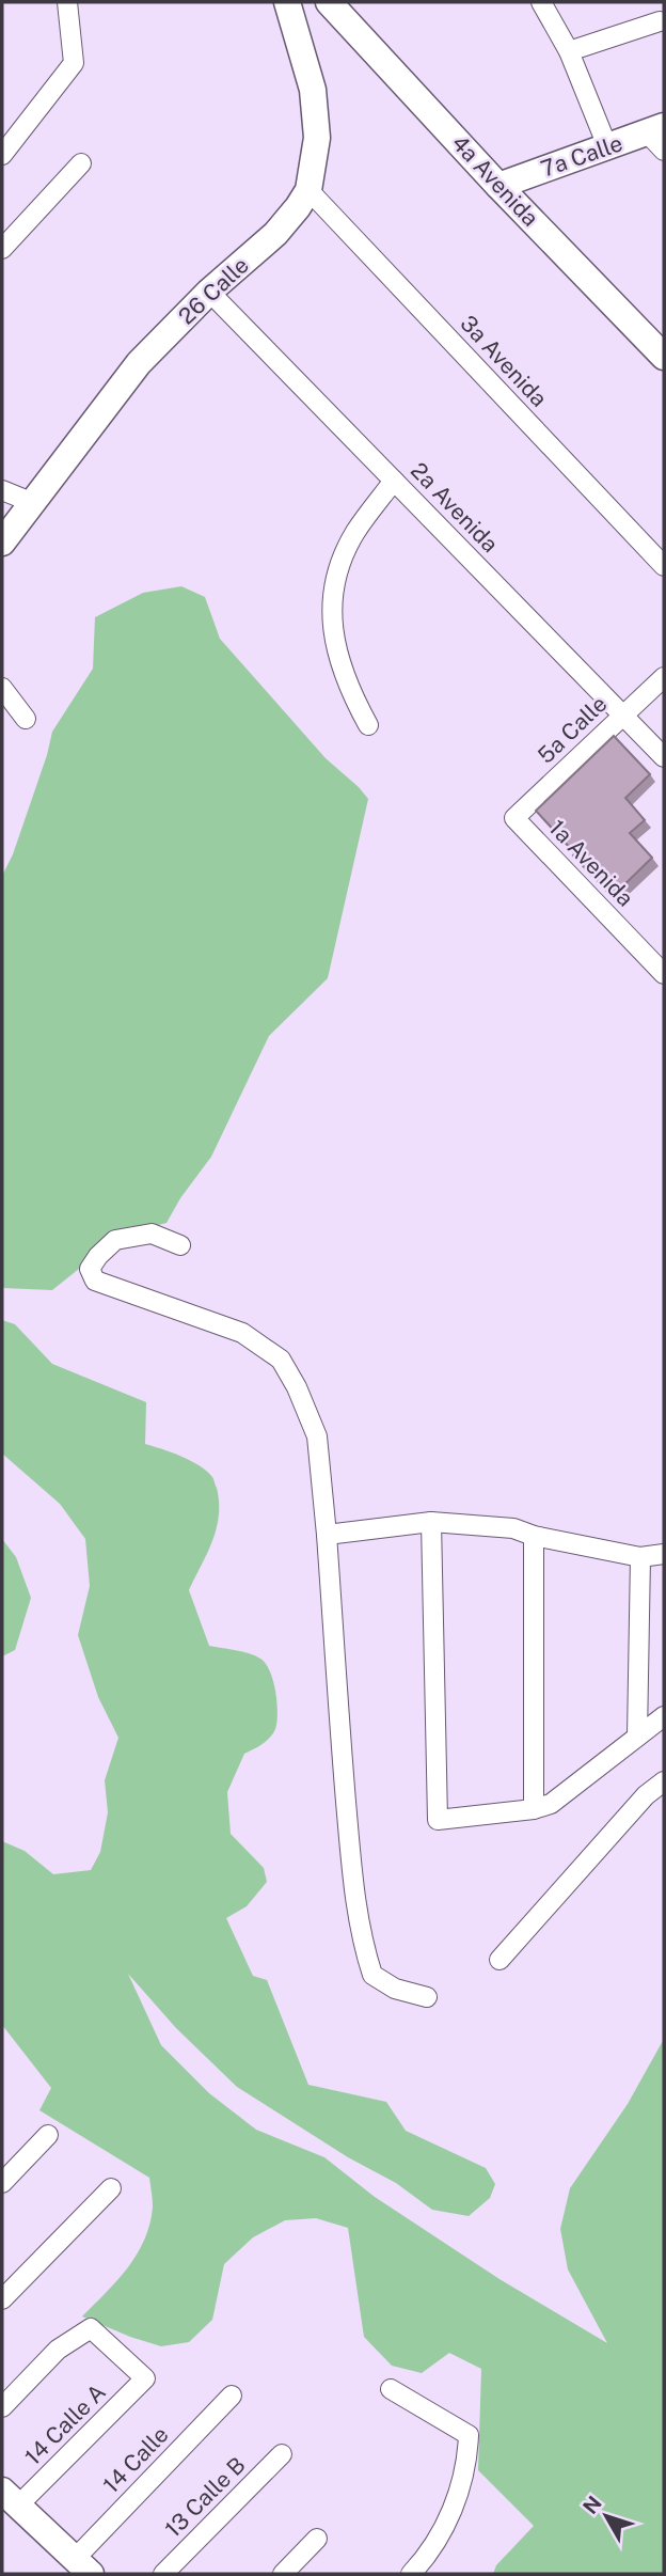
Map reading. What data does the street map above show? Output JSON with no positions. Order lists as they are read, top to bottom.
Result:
{
  "streets": {
    "street": [
      "7a Calle",
      "4a Avenida",
      "26 Calle",
      "3a Avenida",
      "2a Avenida",
      "5a Calle",
      "1a Avenida",
      "14 Calle A",
      "14 Calle",
      "13 Calle B"
    ]
  },
  "crossings": [
    ["7a Calle", "4a Avenida"],
    ["26 Calle", "3a Avenida"],
    ["26 Calle", "2a Avenida"],
    ["2a Avenida", "5a Calle"],
    ["5a Calle", "1a Avenida"]
  ],
  "north": "top left"
}
